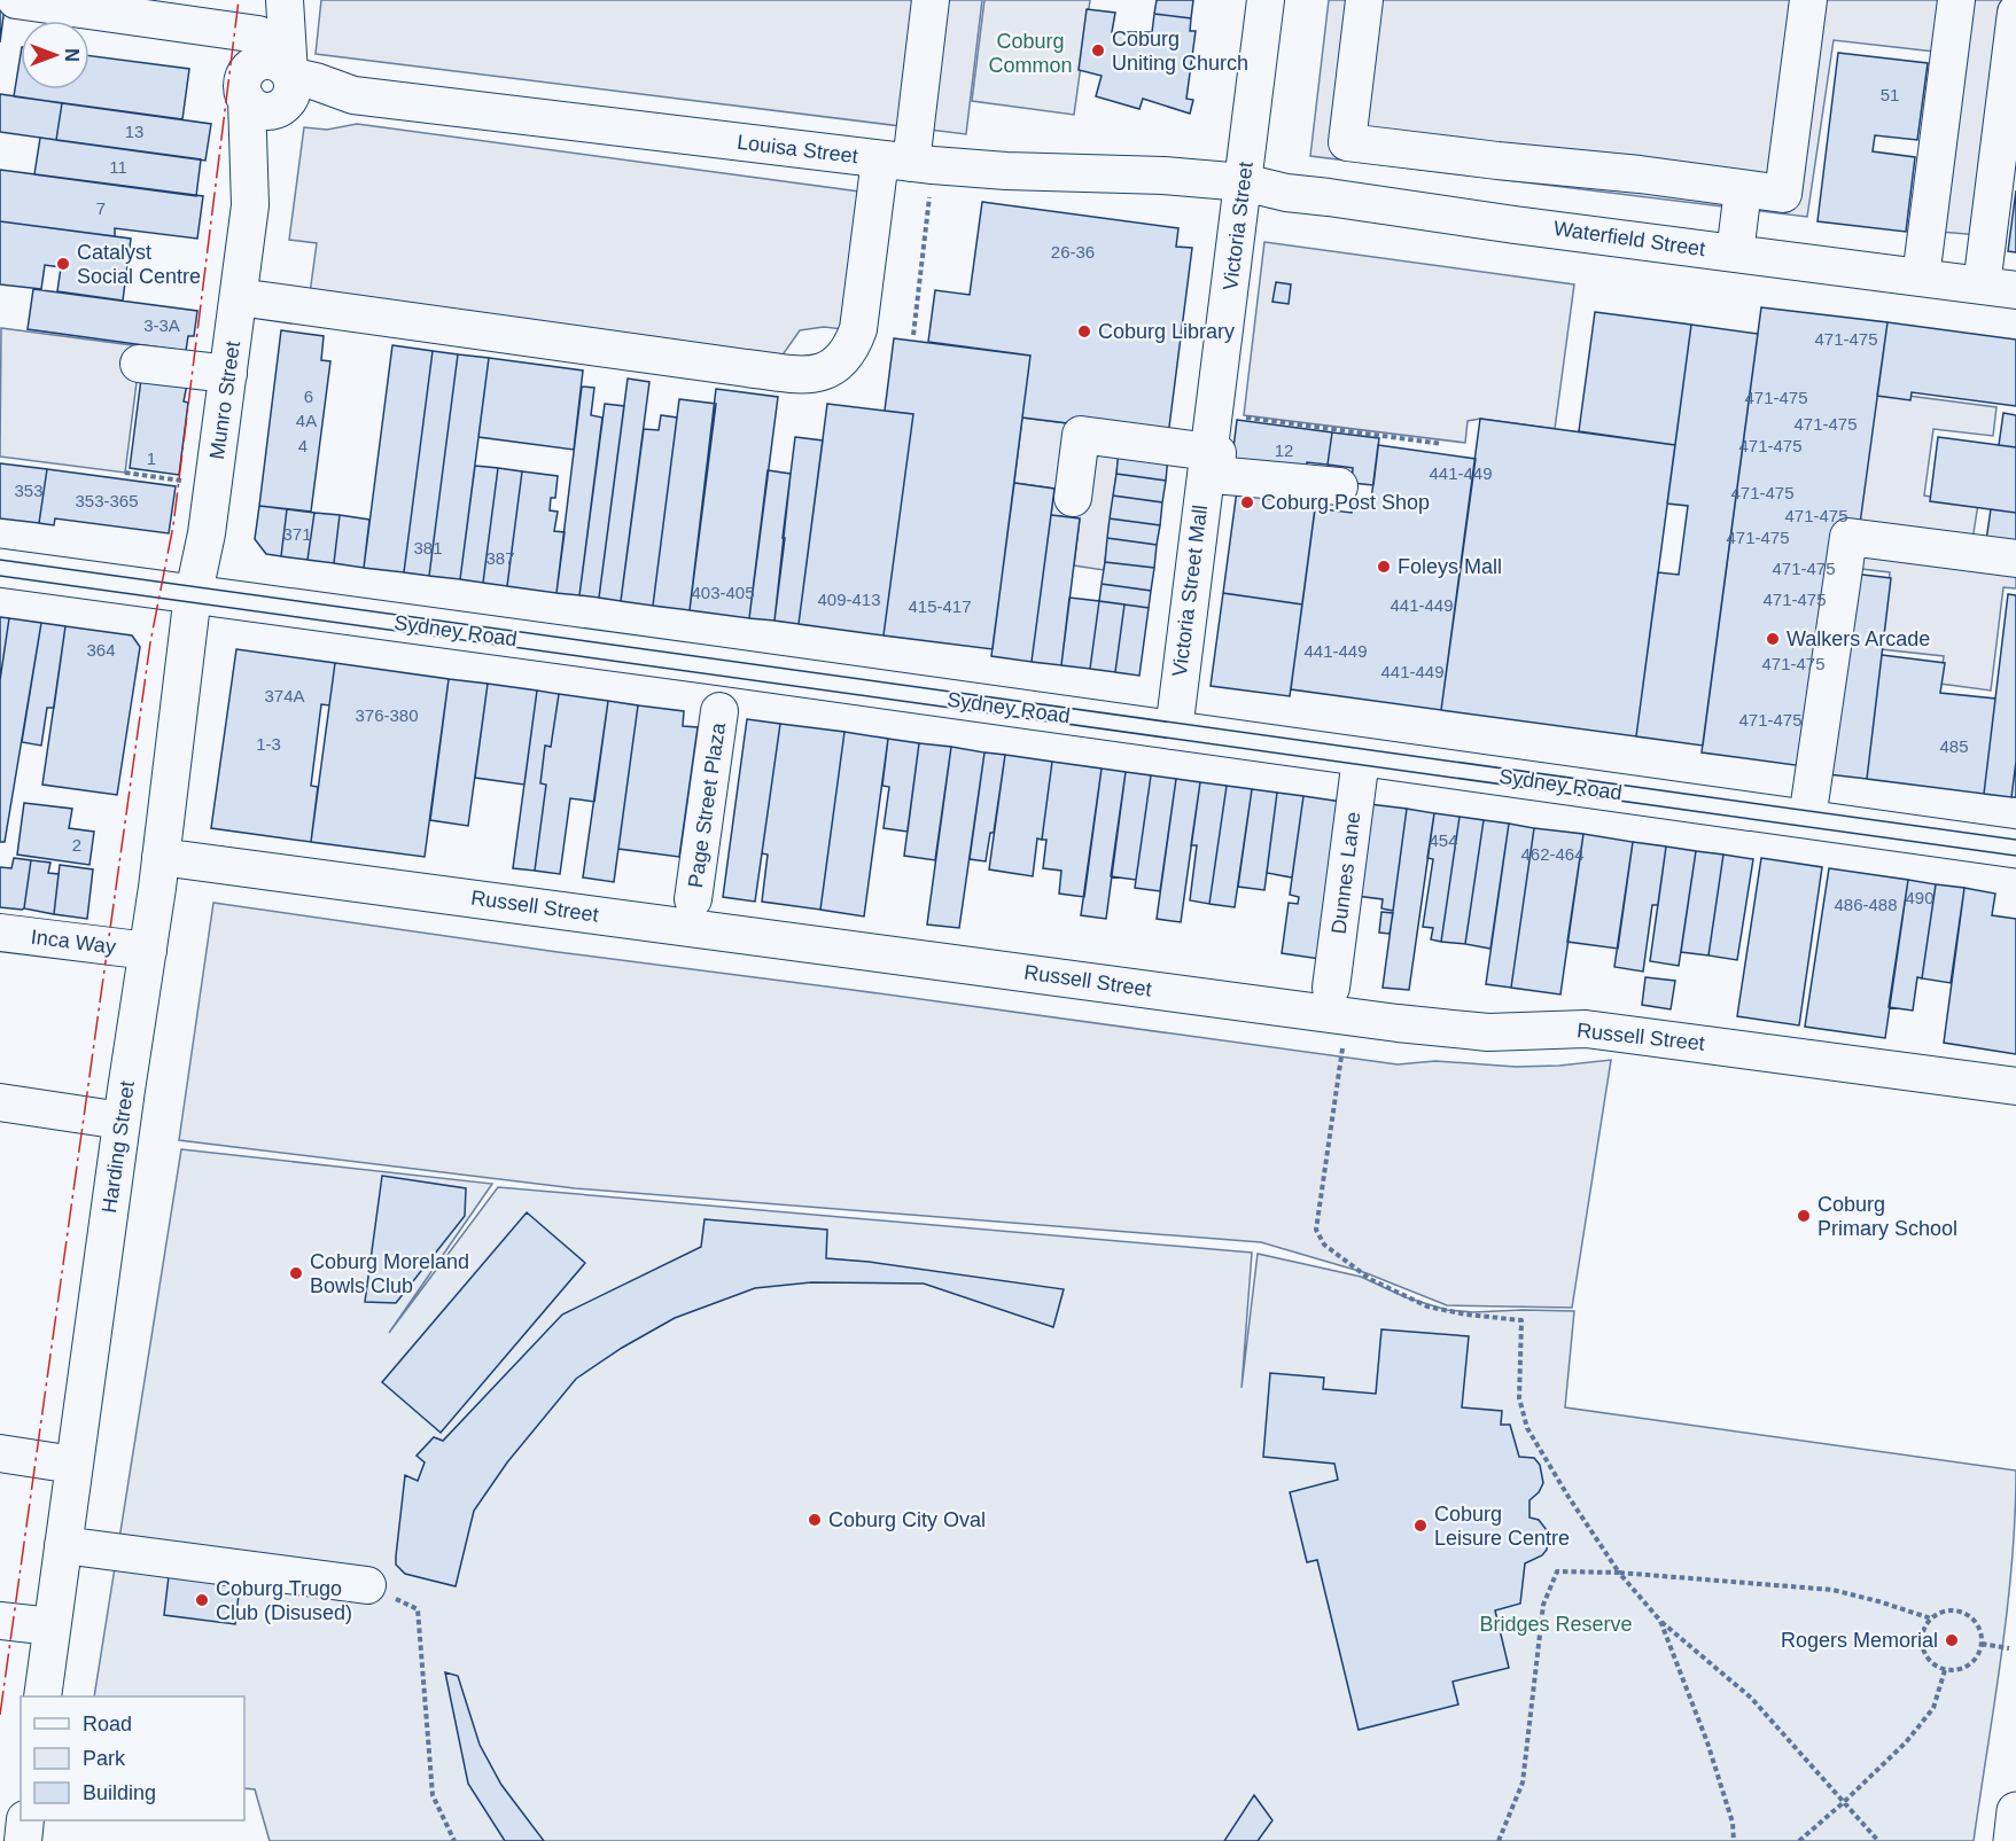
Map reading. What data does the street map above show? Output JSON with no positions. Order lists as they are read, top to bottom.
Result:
{
  "streets": {
    "highway": ["Sydney Road"],
    "street": [
      "Louisa Street",
      "Victoria Street",
      "Waterfield Street",
      "Munro Street",
      "Victoria Street Mall",
      "Page Street Plaza",
      "Dunnes Lane",
      "Russell Street",
      "Inca Way",
      "Harding Street"
    ]
  },
  "crossings": [
    ["Louisa Street", "Victoria Street"],
    ["Louisa Street", "Waterfield Street"],
    ["Louisa Street", "Munro Street"],
    ["Victoria Street", "Waterfield Street"],
    ["Victoria Street", "Victoria Street Mall"],
    ["Munro Street", "Sydney Road"],
    ["Munro Street", "Harding Street"],
    ["Victoria Street Mall", "Sydney Road"],
    ["Sydney Road", "Dunnes Lane"],
    ["Sydney Road", "Harding Street"],
    ["Russell Street", "Harding Street"],
    ["Inca Way", "Harding Street"]
  ],
  "parks": ["Coburg Common", "Bridges Reserve"],
  "places": [
    "Coburg Uniting Church",
    "Catalyst Social Centre",
    "Coburg Library",
    "Coburg Post Shop",
    "Foleys Mall",
    "Walkers Arcade",
    "Coburg Primary School",
    "Coburg Moreland Bowls Club",
    "Coburg City Oval",
    "Coburg Leisure Centre",
    "Coburg Trugo Club (Disused)",
    "Rogers Memorial"
  ],
  "house_numbers": [
    "51",
    "13",
    "11",
    "7",
    "26-36",
    "3-3A",
    "471-475",
    "6",
    "471-475",
    "4A",
    "471-475",
    "4",
    "471-475",
    "12",
    "1",
    "441-449",
    "353",
    "471-475",
    "353-365",
    "471-475",
    "371",
    "471-475",
    "381",
    "387",
    "471-475",
    "403-405",
    "409-413",
    "471-475",
    "441-449",
    "415-417",
    "364",
    "441-449",
    "471-475",
    "441-449",
    "374A",
    "376-380",
    "471-475",
    "1-3",
    "485",
    "454",
    "2",
    "462-464",
    "490",
    "486-488"
  ],
  "legend": ["Road", "Park", "Building"],
  "north": "right"
}
